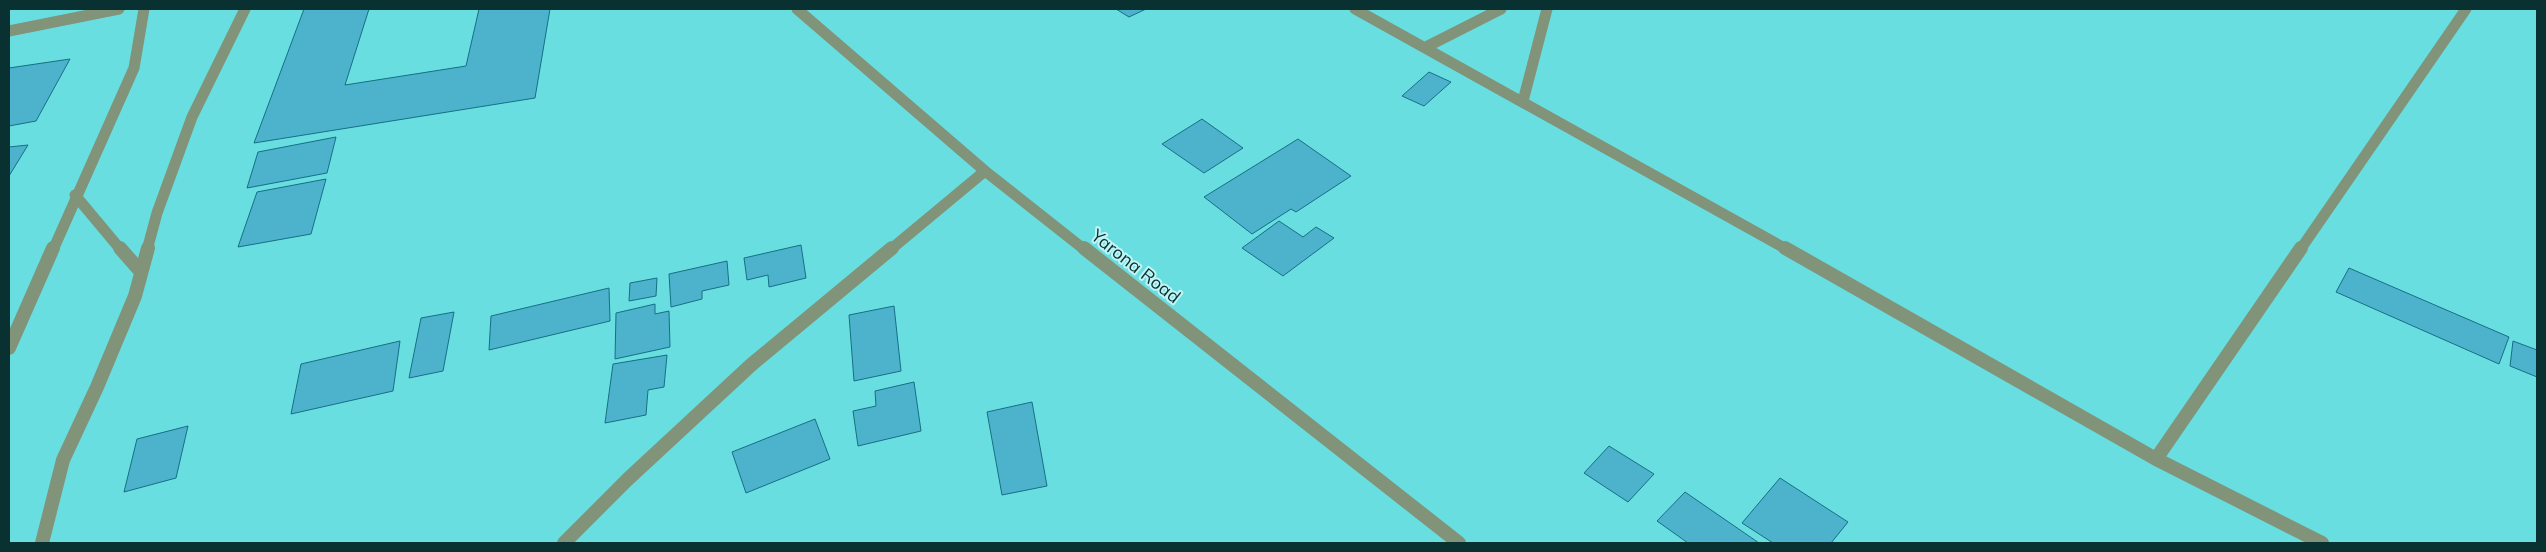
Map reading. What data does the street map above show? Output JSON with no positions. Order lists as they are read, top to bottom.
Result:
{
  "streets": {
    "street": ["Yarona Road"]
  }
}
